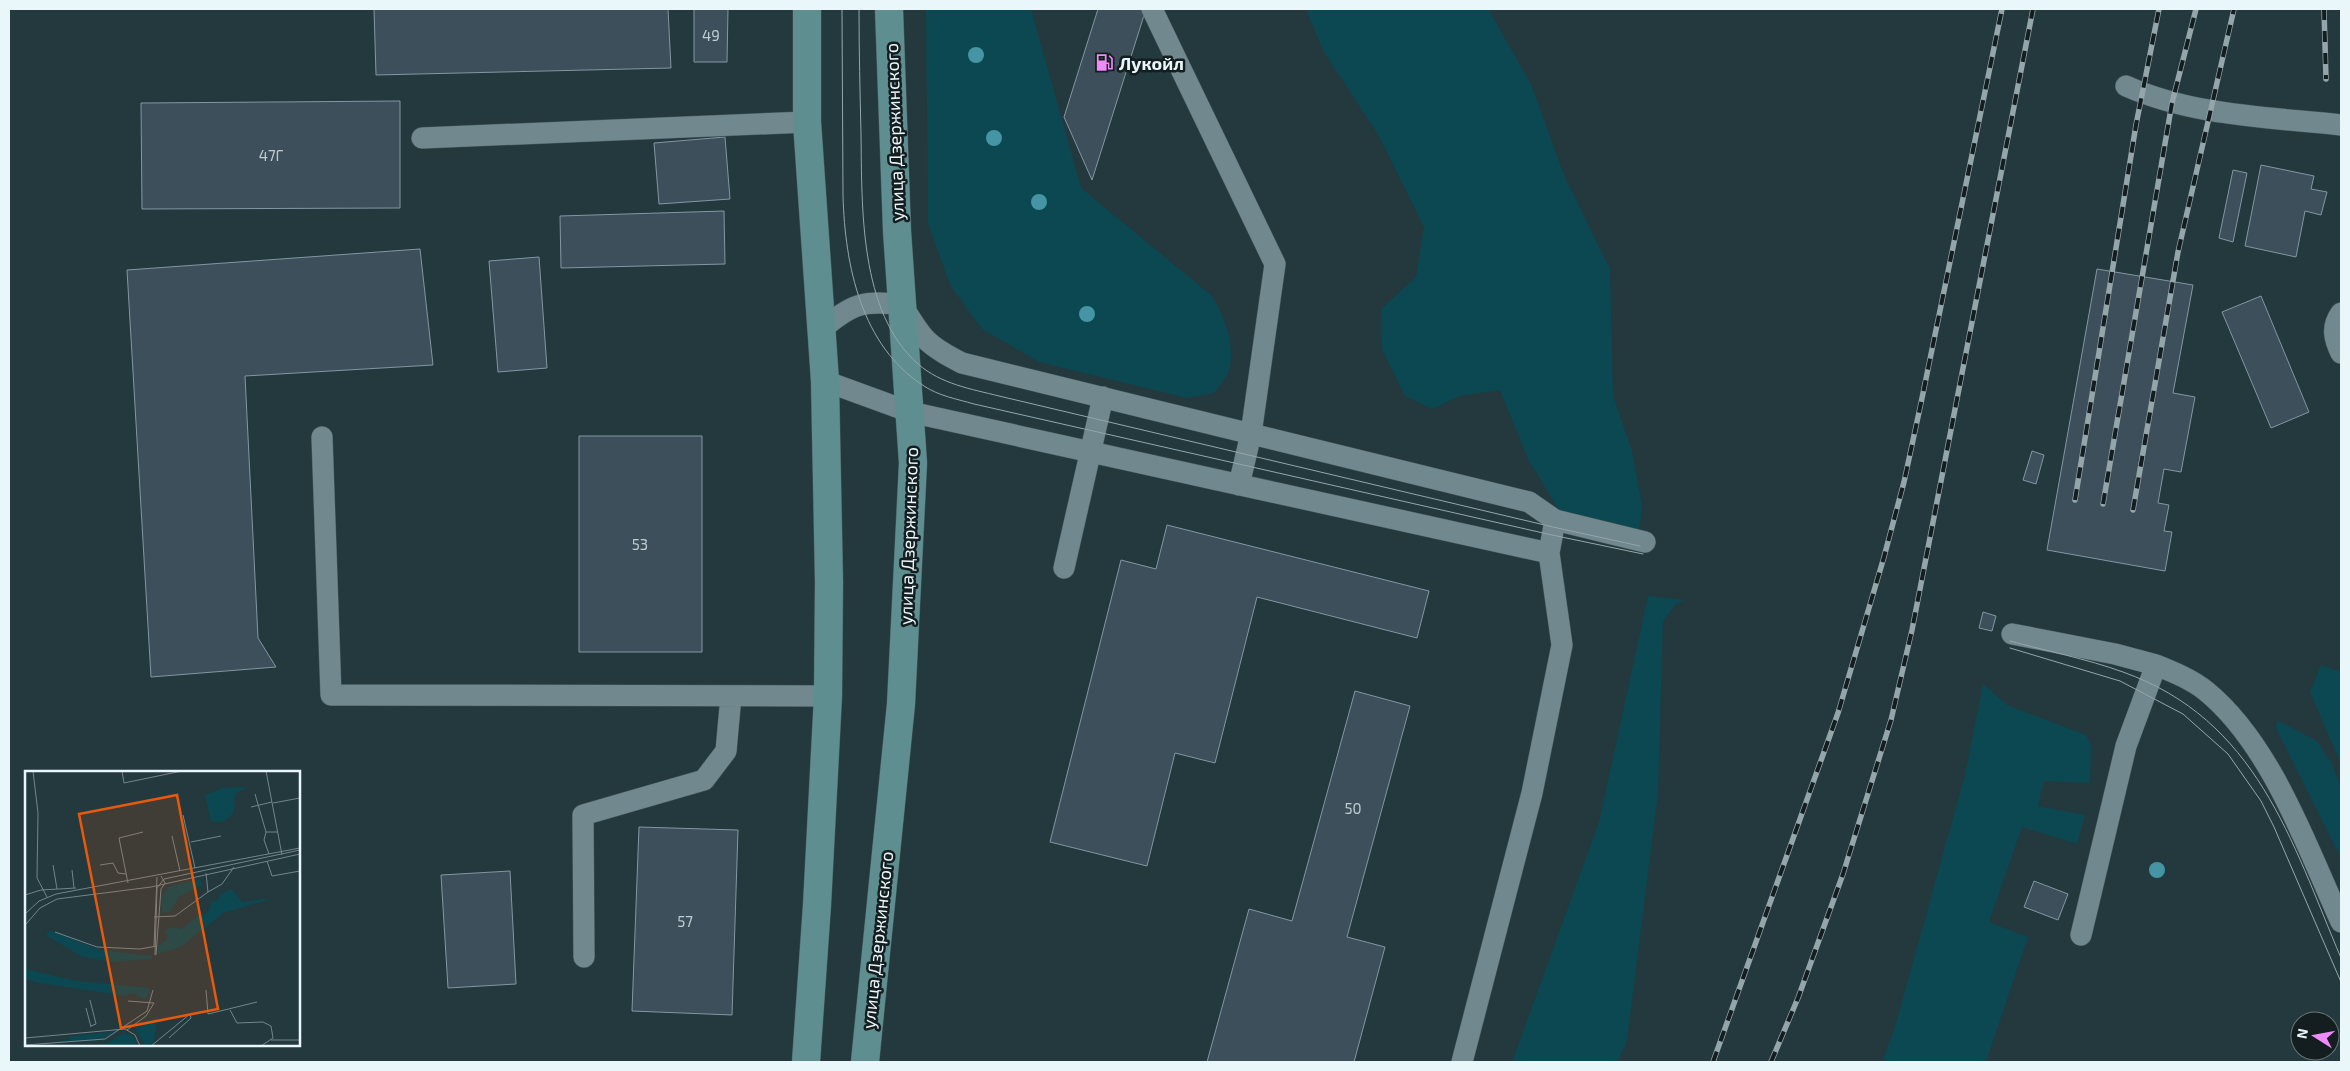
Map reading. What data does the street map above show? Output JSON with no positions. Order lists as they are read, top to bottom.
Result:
{
  "streets": {
    "main road": ["улица Дзержинского"]
  },
  "places": {
    "fuel station": ["Лукойл"]
  },
  "house_numbers": [
    "49",
    "47Г",
    "53",
    "50",
    "57"
  ],
  "north": "left"
}
